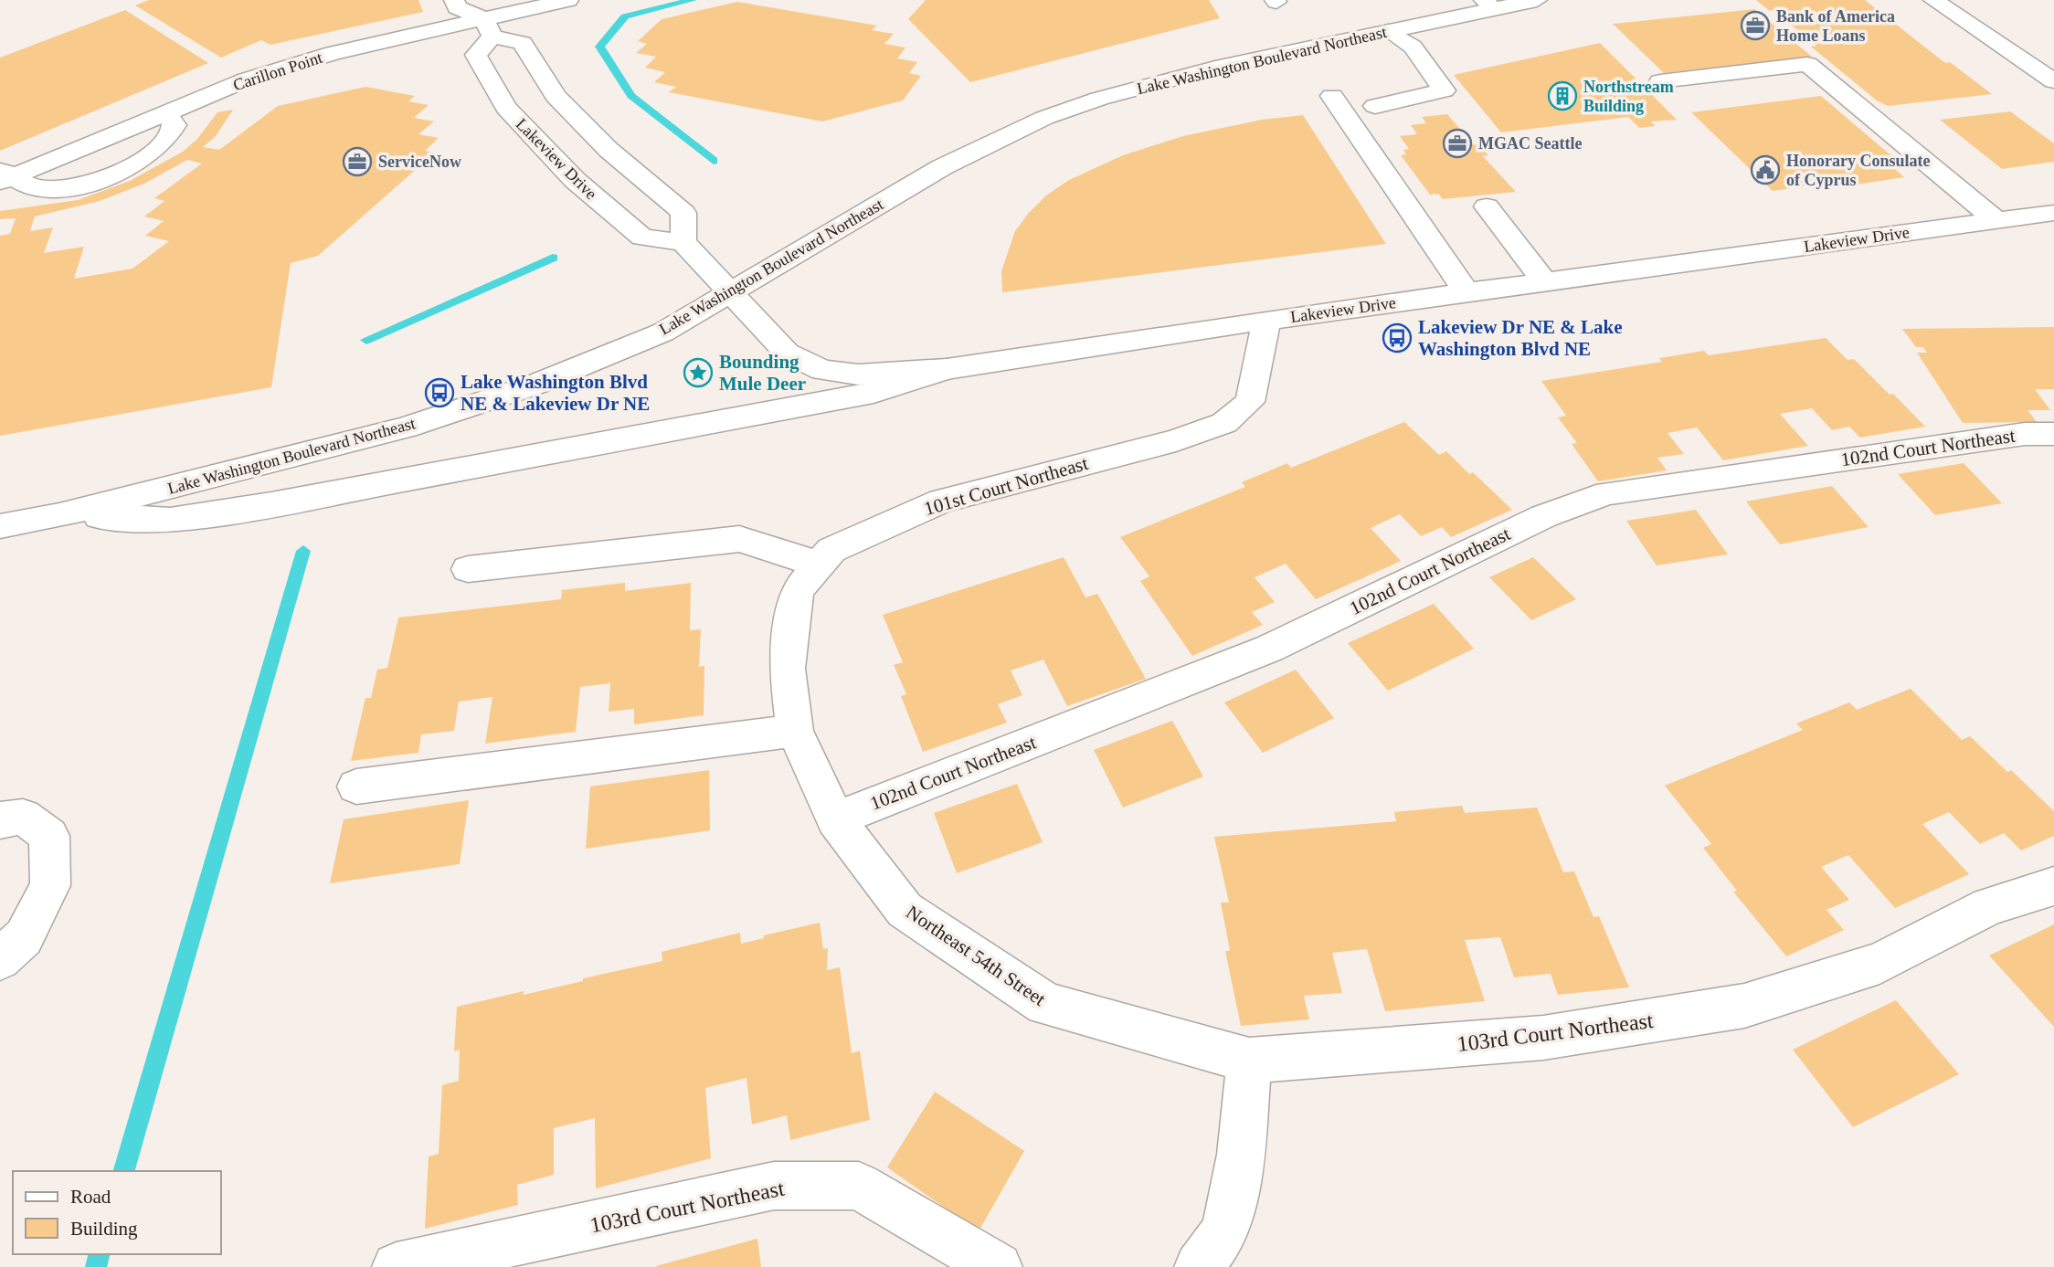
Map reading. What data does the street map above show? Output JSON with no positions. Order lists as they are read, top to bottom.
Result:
{
  "streets": {
    "street": [
      "Lake Washington Boulevard Northeast",
      "Carillon Point",
      "Lakeview Drive",
      "102nd Court Northeast",
      "101st Court Northeast",
      "Northeast 54th Street",
      "103rd Court Northeast"
    ]
  },
  "crossings": [
    ["Lake Washington Boulevard Northeast", "Lakeview Drive"],
    ["Carillon Point", "Lakeview Drive"],
    ["Lakeview Drive", "101st Court Northeast"],
    ["102nd Court Northeast", "Northeast 54th Street"],
    ["101st Court Northeast", "Northeast 54th Street"],
    ["Northeast 54th Street", "103rd Court Northeast"]
  ],
  "places": {
    "office": ["Bank of America Home Loans", "MGAC Seattle", "ServiceNow"],
    "building": ["Northstream Building"],
    "public building": ["Honorary Consulate of Cyprus"],
    "bus stop": ["Lakeview Dr NE & Lake Washington Blvd NE", "Lake Washington Blvd NE & Lakeview Dr NE"],
    "place": ["Bounding Mule Deer"]
  },
  "legend": ["Road", "Building"]
}
